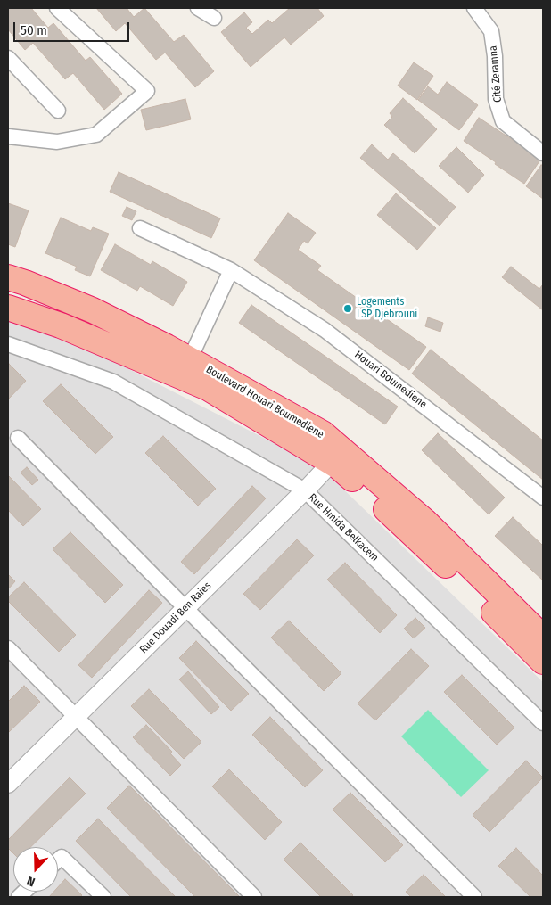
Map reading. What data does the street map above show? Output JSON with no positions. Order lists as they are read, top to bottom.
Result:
{
  "streets": {
    "highway": ["Boulevard Houari Boumediene"],
    "street": [
      "Cité Zeramna",
      "Houari Boumediene",
      "Rue Hmida Belkacem",
      "Rue Douadi Ben Raies"
    ]
  },
  "crossings": [
    ["Boulevard Houari Boumediene", "Rue Douadi Ben Raies"],
    ["Rue Hmida Belkacem", "Rue Douadi Ben Raies"]
  ],
  "places": ["Logements LSP Djebrouni"],
  "scale_bar": "50 m",
  "north": "bottom"
}
